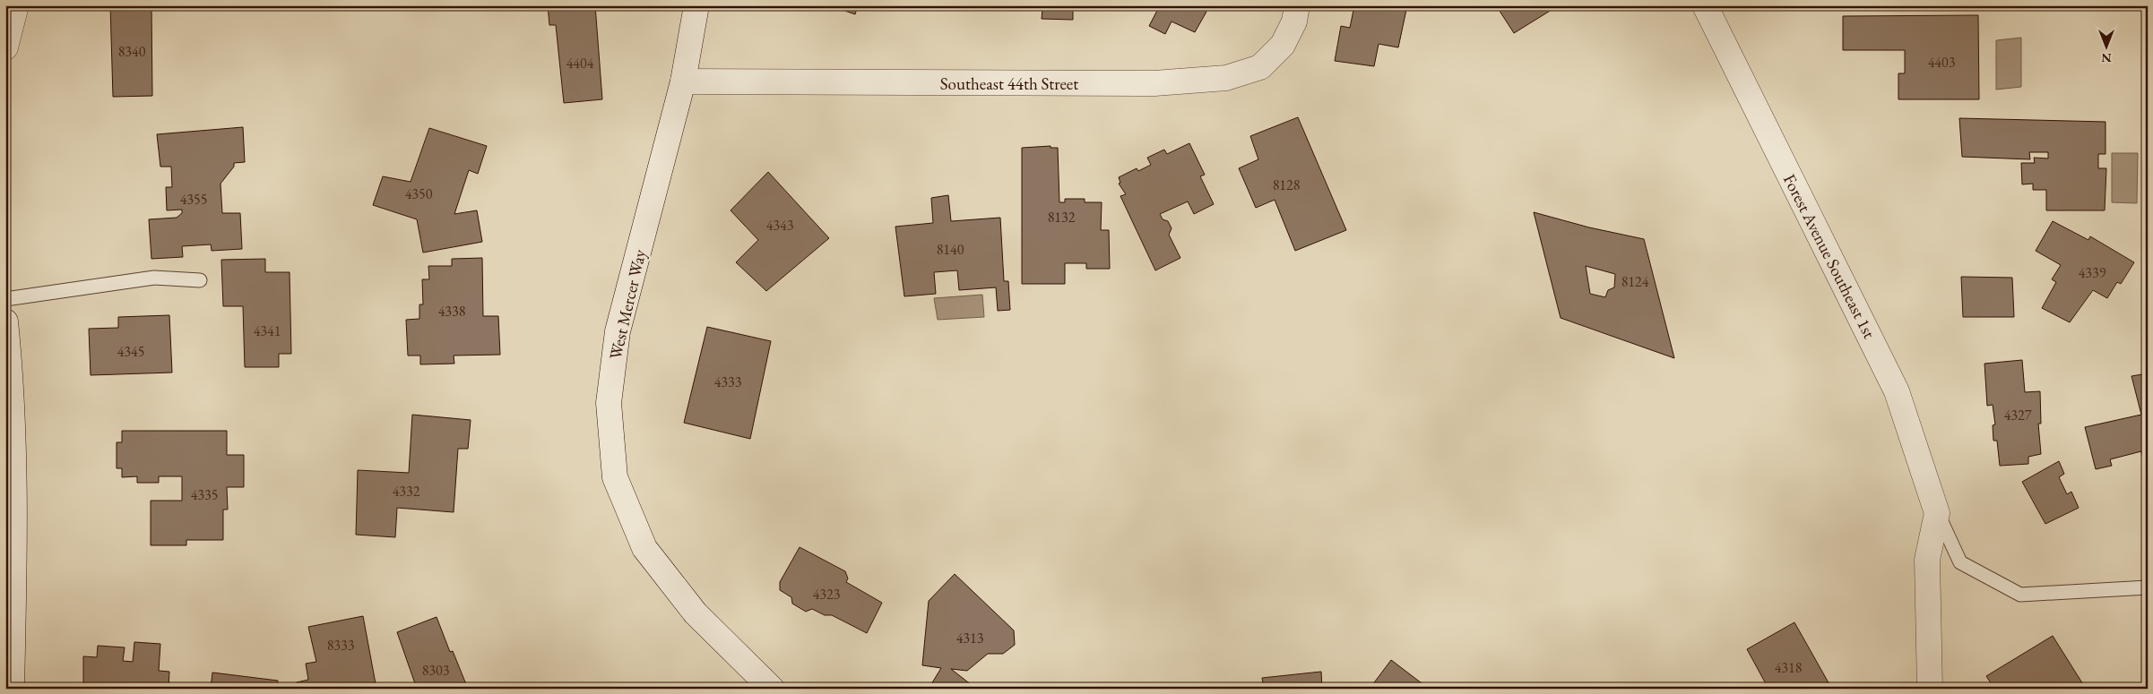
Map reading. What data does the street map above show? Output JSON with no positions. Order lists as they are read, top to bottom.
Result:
{
  "streets": {
    "street": ["Southeast 44th Street", "Forest Avenue Southeast 1st", "West Mercer Way"]
  },
  "crossings": [
    ["Southeast 44th Street", "West Mercer Way"]
  ],
  "house_numbers": [
    "8340",
    "4403",
    "4404",
    "8128",
    "4350",
    "4355",
    "8132",
    "4343",
    "8140",
    "4339",
    "8124",
    "4338",
    "4341",
    "4345",
    "4333",
    "4327",
    "4332",
    "4335",
    "4323",
    "4313",
    "8333",
    "4318",
    "8303"
  ],
  "north": "bottom"
}
